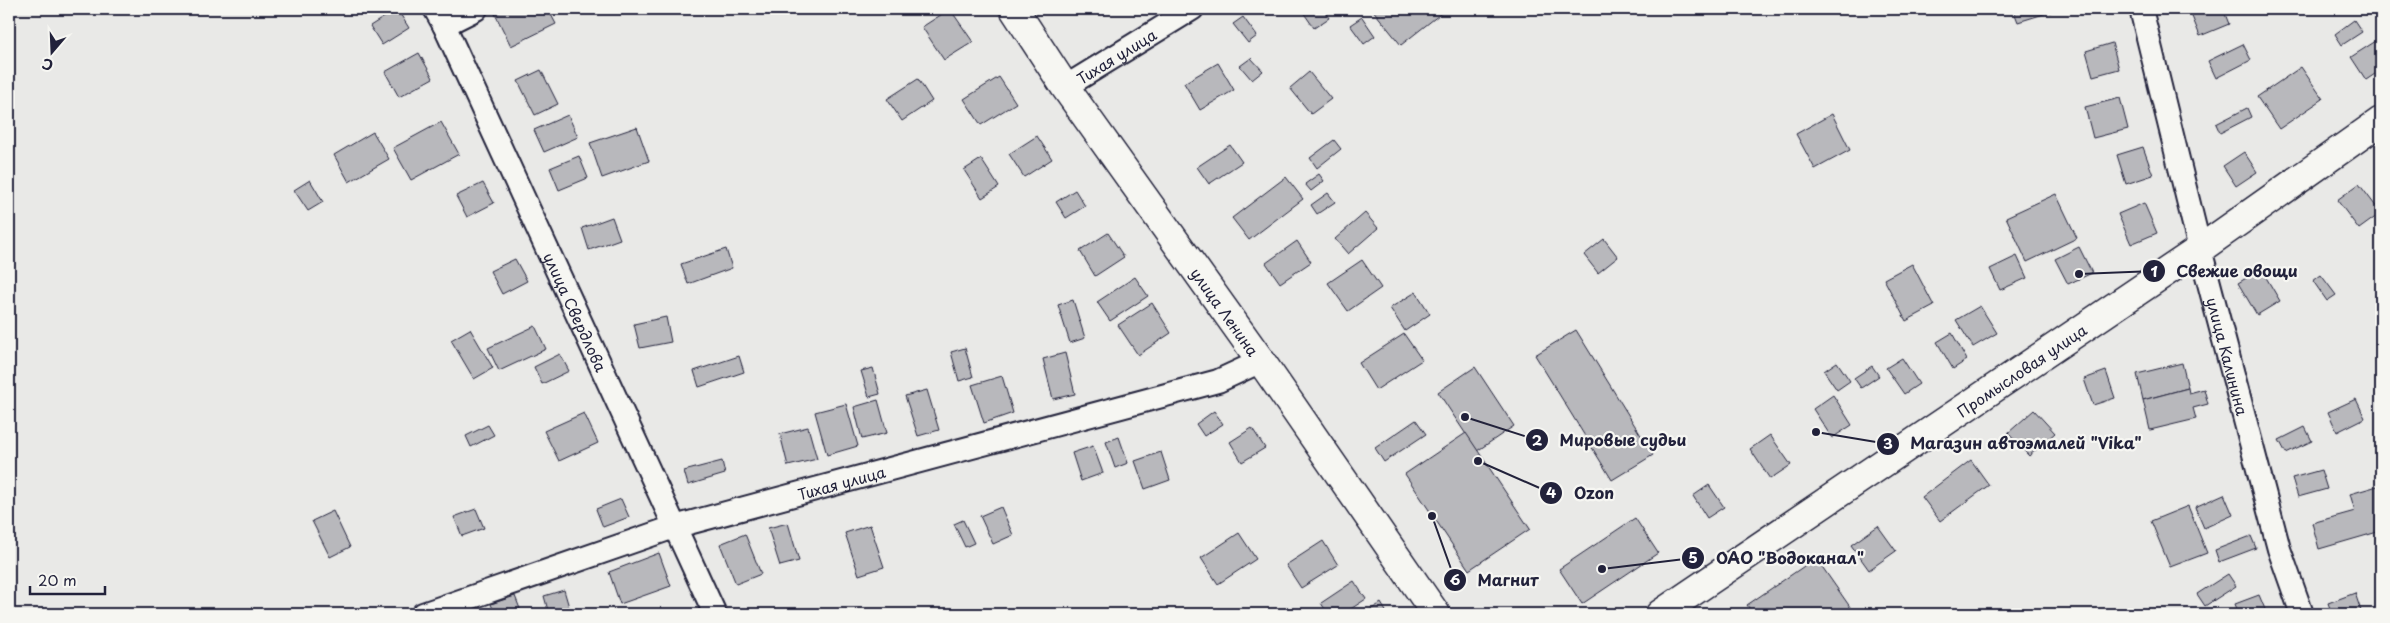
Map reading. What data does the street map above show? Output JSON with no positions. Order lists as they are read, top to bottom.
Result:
{
  "streets": {
    "street": [
      "Тихая улица",
      "улица Свердлова",
      "улица Ленина",
      "улица Калинина",
      "Промысловая улица"
    ]
  },
  "crossings": [
    ["Тихая улица", "улица Свердлова"],
    ["Тихая улица", "улица Ленина"],
    ["улица Калинина", "Промысловая улица"]
  ],
  "places": [
    "Свежие овощи",
    "Мировые судьи",
    "Магазин автоэмалей \"Vika\"",
    "Ozon",
    "Магнит",
    "ОАО \"Водоканал\""
  ],
  "scale_bar": "20 m",
  "north": "bottom"
}
